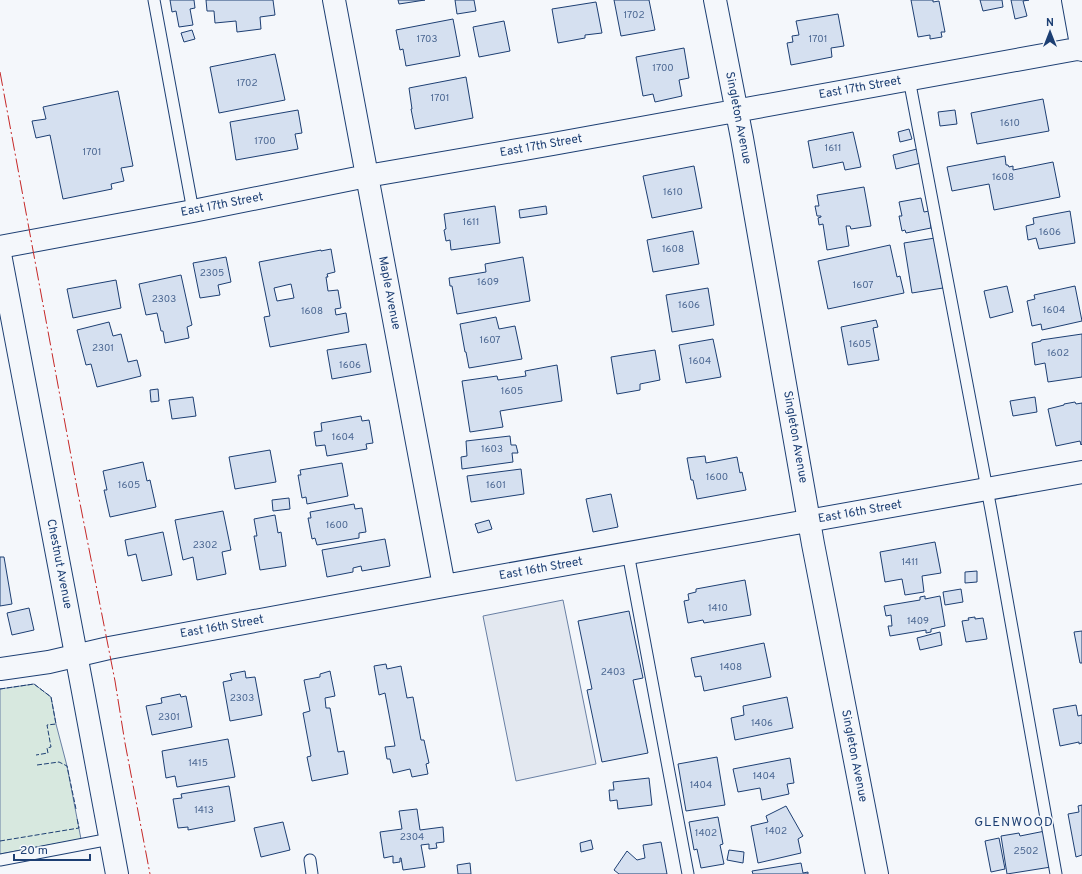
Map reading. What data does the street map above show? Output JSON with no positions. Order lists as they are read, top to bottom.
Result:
{
  "streets": {
    "street": [
      "East 17th Street",
      "Singleton Avenue",
      "Maple Avenue",
      "East 16th Street",
      "Chestnut Avenue"
    ]
  },
  "crossings": [
    ["East 17th Street", "Singleton Avenue"],
    ["East 17th Street", "Maple Avenue"],
    ["Singleton Avenue", "East 16th Street"],
    ["Maple Avenue", "East 16th Street"],
    ["East 16th Street", "Chestnut Avenue"]
  ],
  "districts": ["GLENWOOD"],
  "house_numbers": [
    "1702",
    "1703",
    "1701",
    "1700",
    "1702",
    "1701",
    "1610",
    "1700",
    "1611",
    "1701",
    "1608",
    "1610",
    "1611",
    "1606",
    "1608",
    "2305",
    "1609",
    "1607",
    "2303",
    "1606",
    "1604",
    "1608",
    "1607",
    "1605",
    "2301",
    "1602",
    "1604",
    "1606",
    "1605",
    "1604",
    "1603",
    "1600",
    "1605",
    "1601",
    "1600",
    "2302",
    "1411",
    "1410",
    "1409",
    "1408",
    "2403",
    "2303",
    "2301",
    "1406",
    "1415",
    "1404",
    "1404",
    "1413",
    "1402",
    "1402",
    "2304",
    "2502"
  ],
  "scale_bar": "20 m",
  "north": "top"
}
